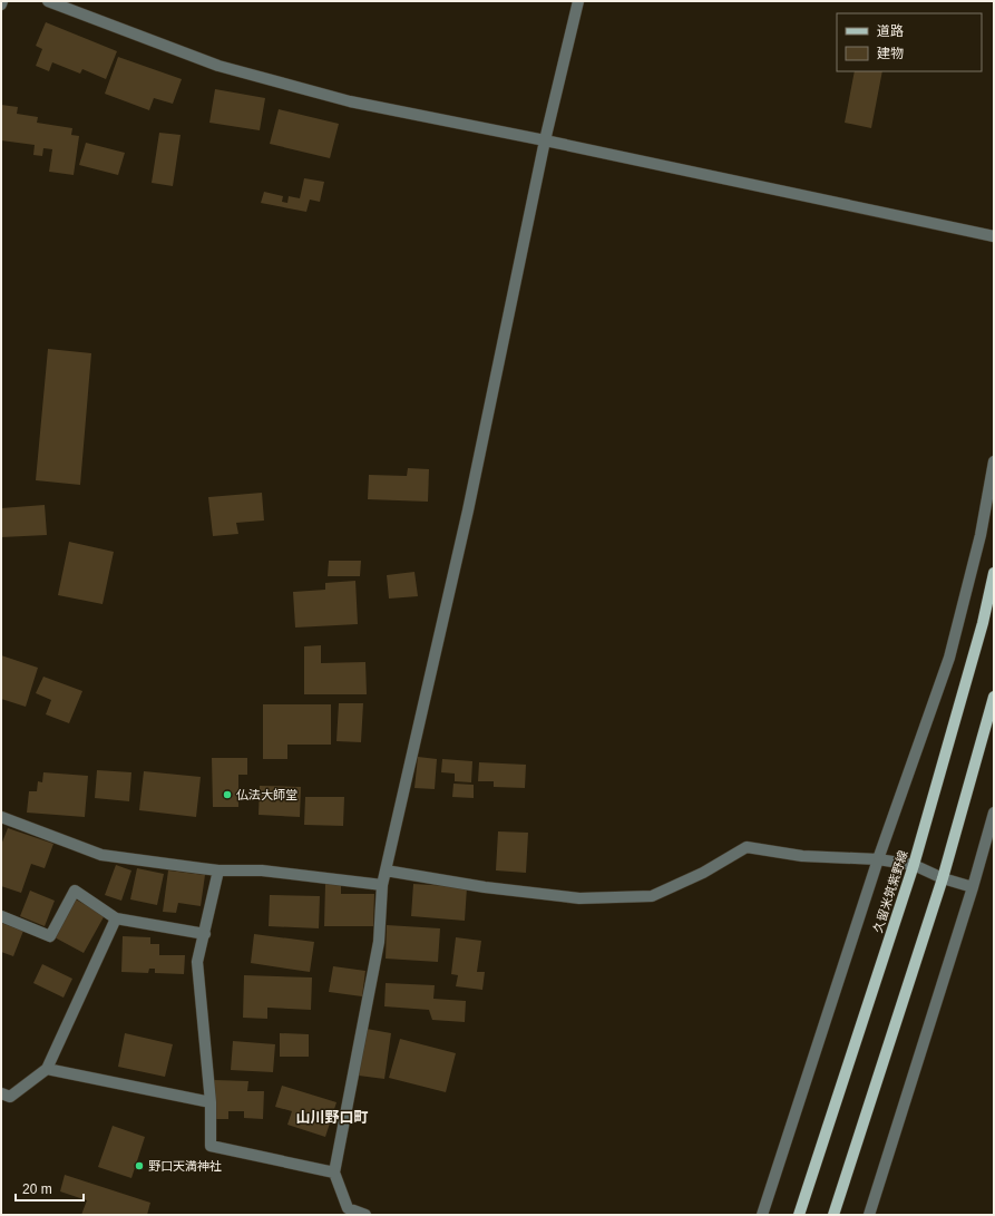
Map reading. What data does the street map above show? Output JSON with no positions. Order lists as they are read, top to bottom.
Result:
{
  "streets": {
    "main road": ["久留米筑紫野線"]
  },
  "districts": ["山川野口町"],
  "places": ["仏法大師堂", "野口天満神社"],
  "legend": ["道路", "建物"],
  "scale_bar": "20 m"
}
